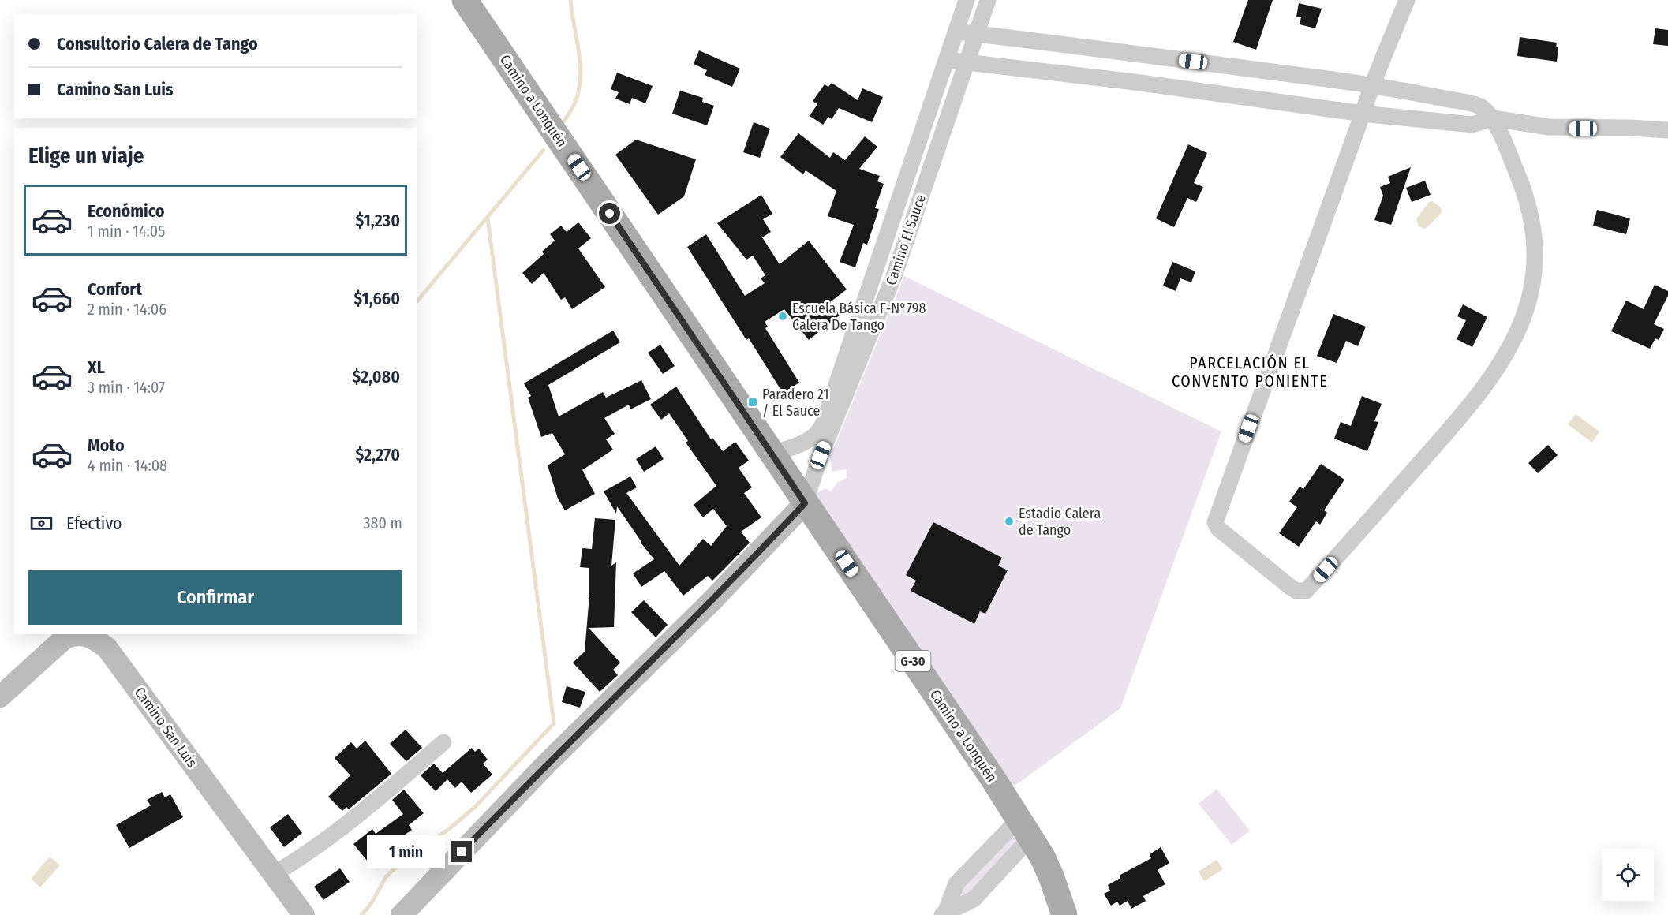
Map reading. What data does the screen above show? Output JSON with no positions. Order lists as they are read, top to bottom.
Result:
{
  "streets": {
    "main road": ["Camino a Lonquén", "G-30"],
    "street": ["Camino El Sauce", "Camino San Luis"]
  },
  "crossings": [
    ["Camino a Lonquén", "Camino El Sauce"]
  ],
  "districts": ["PARCELACIÓN EL CONVENTO PONIENTE"],
  "places": {
    "other": ["Escuela Básica F-N°798 Calera De Tango", "Estadio Calera de Tango"],
    "transit": ["Paradero 21 / El Sauce"]
  },
  "page": {
    "banner": ["Consultorio Calera de Tango", "Camino San Luis"],
    "heading": "Elige un viaje",
    "list": [
      {
        "name": "Económico",
        "note": "1 min · 14:05",
        "value": "$1,230"
      },
      {
        "name": "Confort",
        "note": "2 min · 14:06",
        "value": "$1,660"
      },
      {
        "name": "XL",
        "note": "3 min · 14:07",
        "value": "$2,080"
      },
      {
        "name": "Moto",
        "note": "4 min · 14:08",
        "value": "$2,270"
      }
    ],
    "pay": ["Efectivo", "380 m"],
    "buttons": "Confirmar",
    "bubble": "1 min"
  }
}
